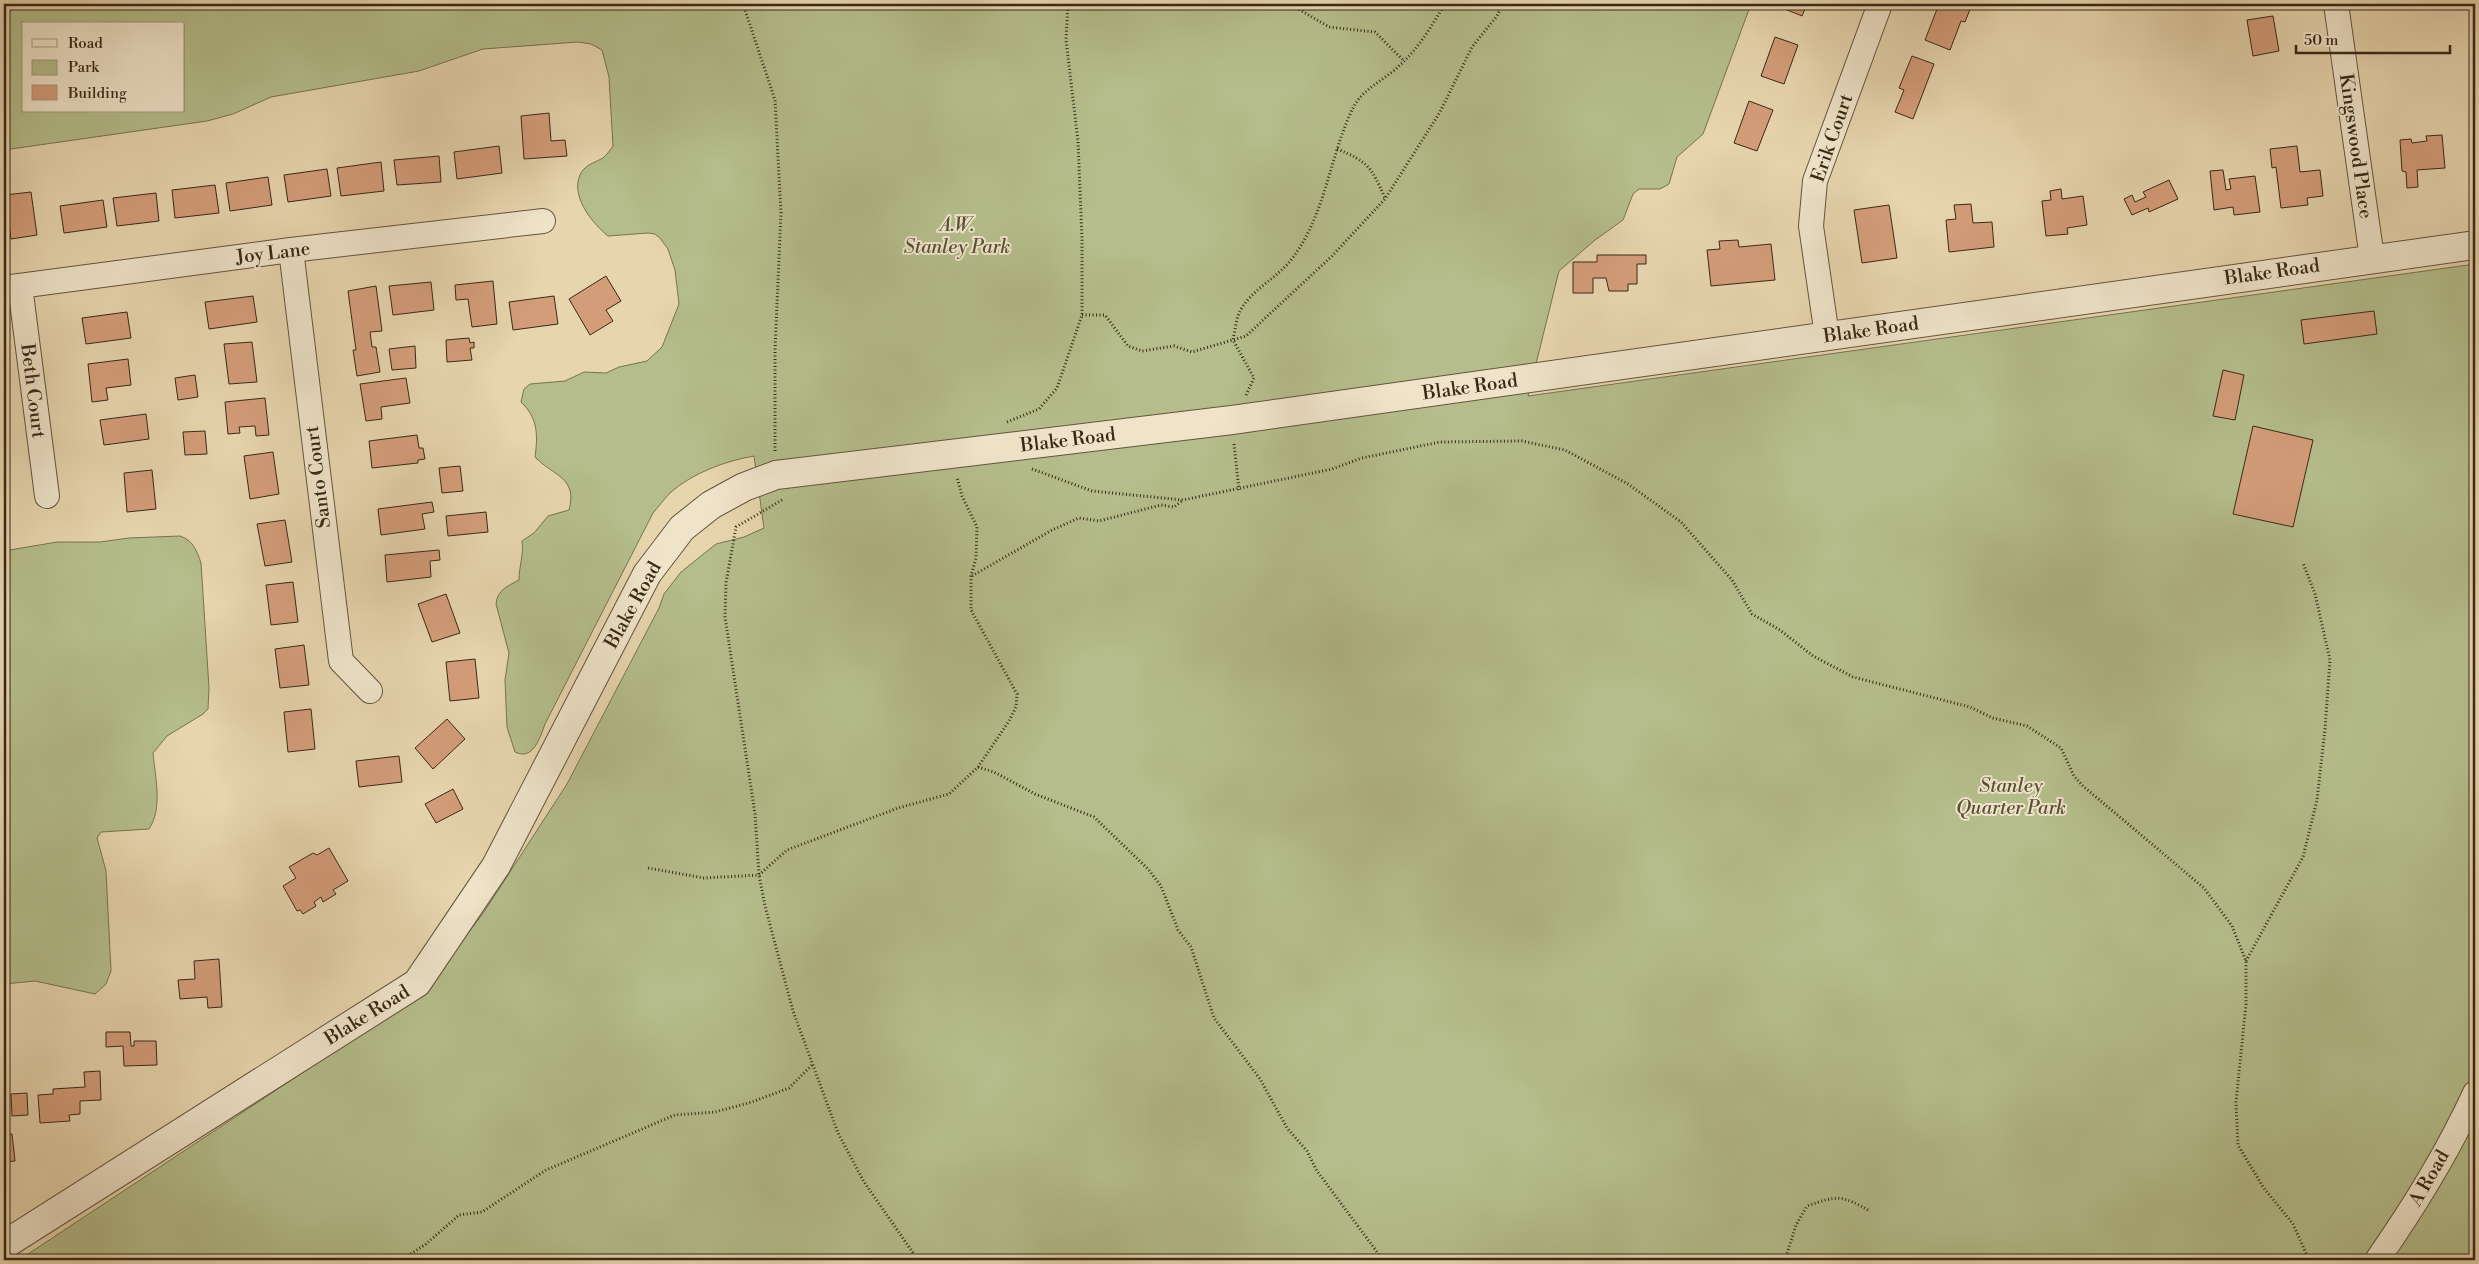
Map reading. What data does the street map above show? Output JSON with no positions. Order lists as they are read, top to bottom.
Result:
{
  "streets": {
    "street": [
      "Erik Court",
      "Kingswood Place",
      "Joy Lane",
      "Blake Road",
      "Beth Court",
      "Santo Court",
      "A Road"
    ]
  },
  "crossings": [
    ["Erik Court", "Blake Road"],
    ["Kingswood Place", "Blake Road"],
    ["Joy Lane", "Beth Court"],
    ["Joy Lane", "Santo Court"]
  ],
  "parks": ["A.W. Stanley Park", "Stanley Quarter Park"],
  "legend": ["Road", "Park", "Building"],
  "scale_bar": "50 m"
}
